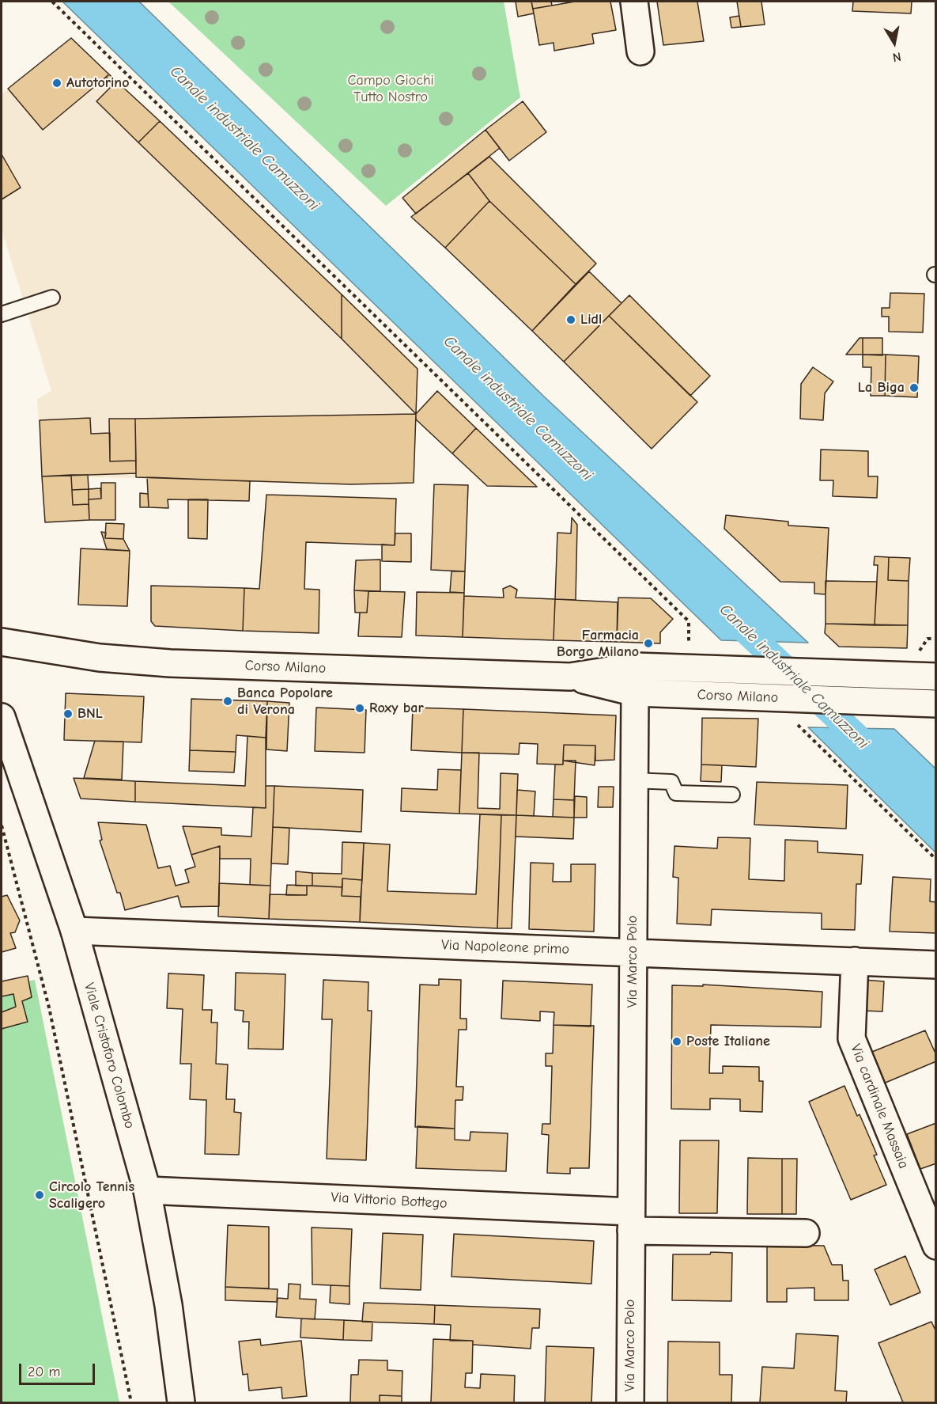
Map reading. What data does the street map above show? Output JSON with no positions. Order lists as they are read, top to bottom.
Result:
{
  "streets": {
    "street": [
      "Corso Milano",
      "Via Napoleone primo",
      "Via Marco Polo",
      "Viale Cristoforo Colombo",
      "Via cardinale Massaia",
      "Via Vittorio Bottego"
    ]
  },
  "crossings": [
    ["Corso Milano", "Via Marco Polo"],
    ["Via Napoleone primo", "Via Marco Polo"],
    ["Via Napoleone primo", "Viale Cristoforo Colombo"],
    ["Via Napoleone primo", "Via cardinale Massaia"],
    ["Via Marco Polo", "Via Vittorio Bottego"],
    ["Viale Cristoforo Colombo", "Via Vittorio Bottego"]
  ],
  "water": ["Canale industriale Camuzzoni"],
  "parks": ["Campo Giochi Tutto Nostro"],
  "places": [
    "Autotorino",
    "Lidl",
    "La Biga",
    "Farmacia Borgo Milano",
    "Banca Popolare di Verona",
    "Roxy bar",
    "BNL",
    "Poste Italiane",
    "Circolo Tennis Scaligero"
  ],
  "scale_bar": "20 m",
  "north": "bottom"
}
